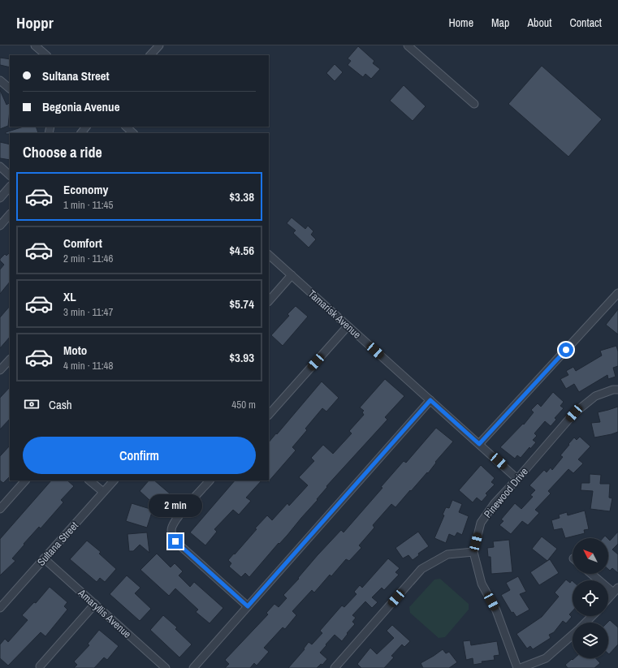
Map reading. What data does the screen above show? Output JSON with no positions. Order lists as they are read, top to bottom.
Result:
{
  "streets": {
    "street": [
      "Tamarisk Avenue",
      "Pinewood Drive",
      "Sultana Street",
      "Amaryllis Avenue"
    ]
  },
  "crossings": [
    ["Tamarisk Avenue", "Pinewood Drive"],
    ["Sultana Street", "Amaryllis Avenue"]
  ],
  "north": "top left",
  "page": {
    "header": "Hoppr",
    "nav": [
      "Home",
      "Map",
      "About",
      "Contact"
    ],
    "banner": ["Sultana Street", "Begonia Avenue"],
    "heading": "Choose a ride",
    "list": [
      {
        "name": "Economy",
        "note": "1 min · 11:45",
        "value": "$3.38"
      },
      {
        "name": "Comfort",
        "note": "2 min · 11:46",
        "value": "$4.56"
      },
      {
        "name": "XL",
        "note": "3 min · 11:47",
        "value": "$5.74"
      },
      {
        "name": "Moto",
        "note": "4 min · 11:48",
        "value": "$3.93"
      }
    ],
    "pay": ["Cash", "450 m"],
    "buttons": "Confirm",
    "bubble": "2 min"
  }
}
